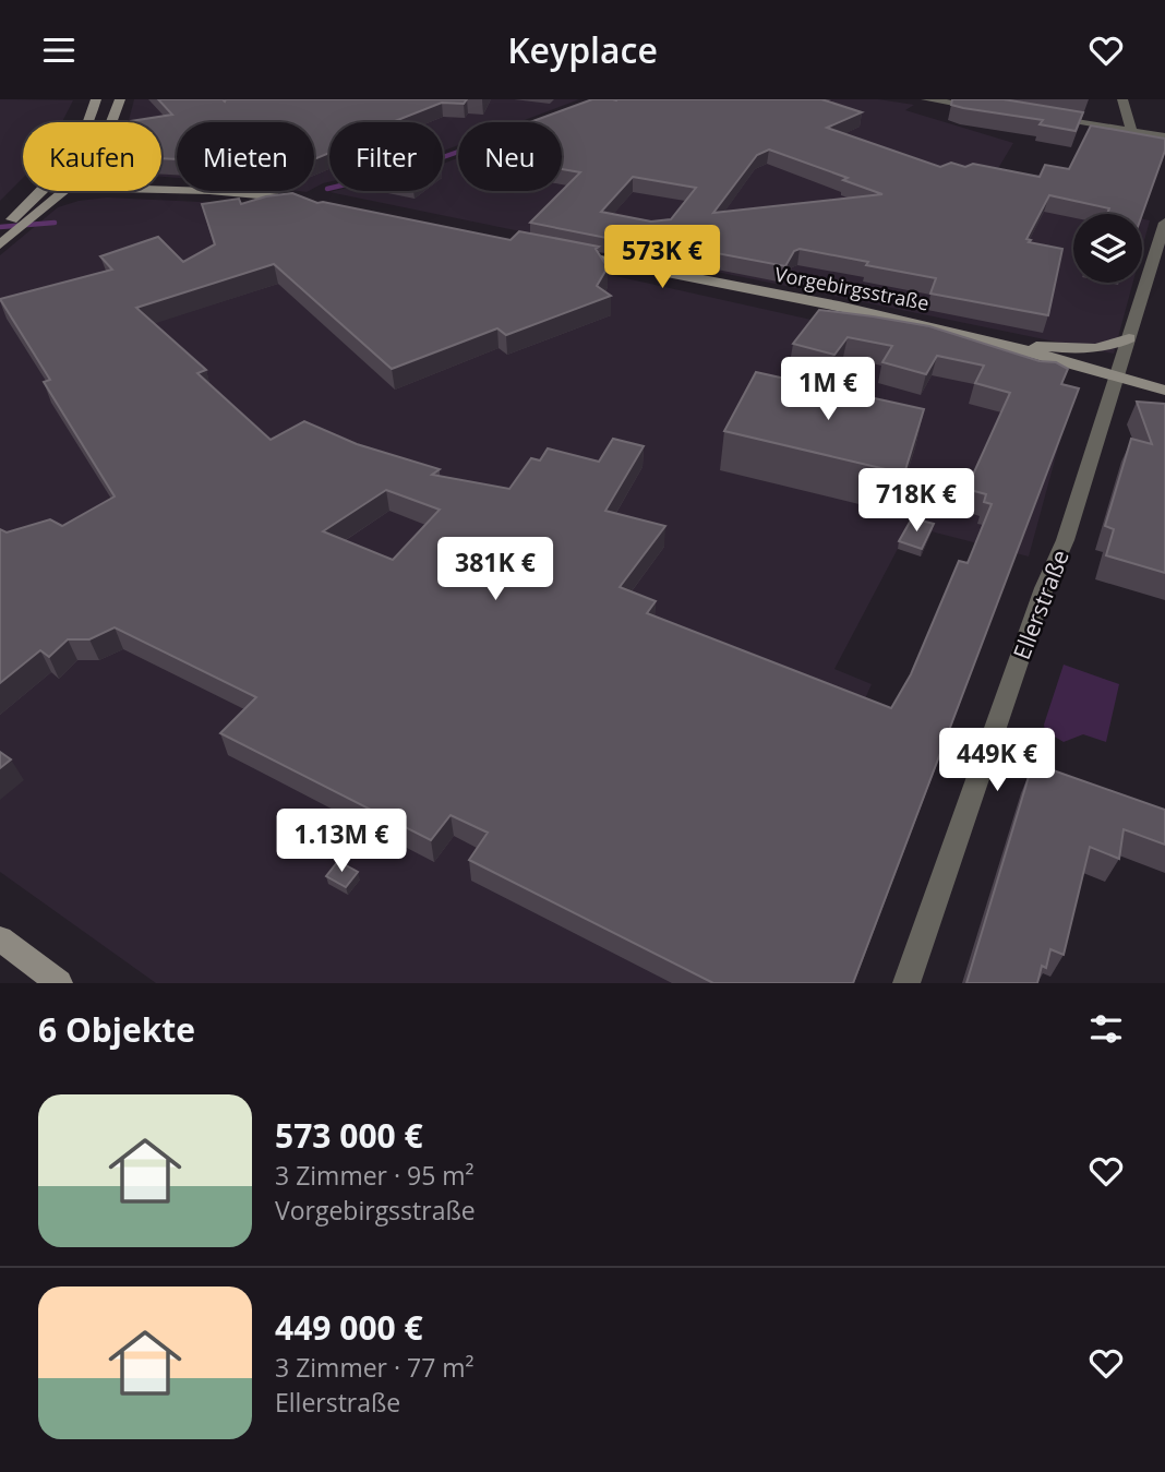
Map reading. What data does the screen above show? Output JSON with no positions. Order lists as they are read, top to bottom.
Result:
{
  "streets": {
    "street": ["Vorgebirgsstraße", "Ellerstraße"]
  },
  "crossings": [
    ["Vorgebirgsstraße", "Ellerstraße"]
  ],
  "page": {
    "header": "Keyplace",
    "chip": [
      "Kaufen",
      "Mieten",
      "Filter",
      "Neu"
    ],
    "price": [
      "573K €",
      "1M €",
      "718K €",
      "381K €",
      "449K €",
      "1.13M €"
    ],
    "heading": "6 Objekte",
    "list": [
      {
        "name": "573 000 €",
        "note": "3 Zimmer · 95 m² · Vorgebirgsstraße"
      },
      {
        "name": "449 000 €",
        "note": "3 Zimmer · 77 m² · Ellerstraße"
      }
    ]
  }
}
